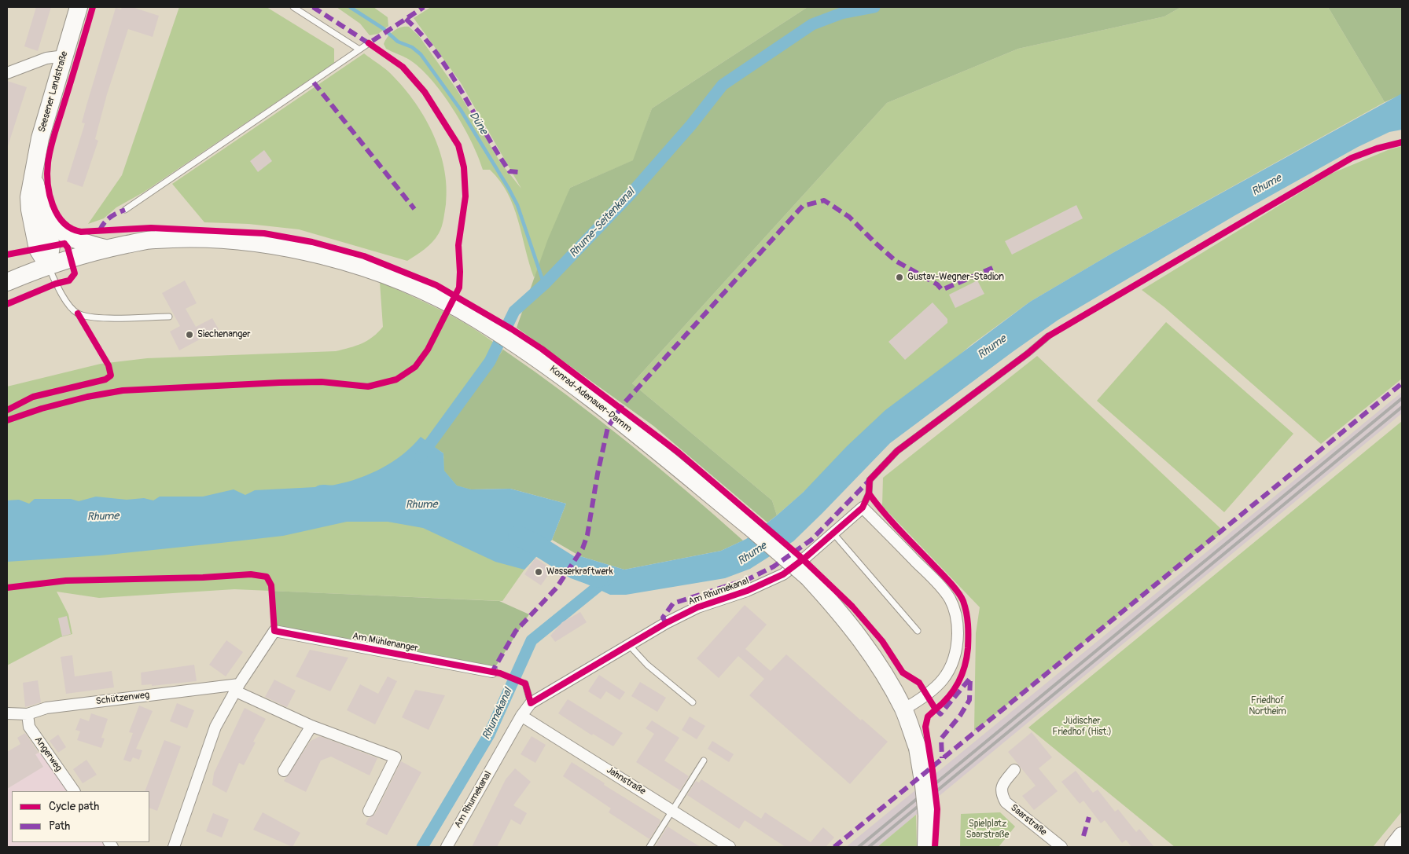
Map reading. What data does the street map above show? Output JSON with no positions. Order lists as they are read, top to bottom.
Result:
{
  "streets": {
    "main road": ["Seesener Landstraße", "Konrad-Adenauer-Damm"],
    "street": [
      "Am Rhumekanal",
      "Am Mühlenanger",
      "Schützenweg",
      "Angerweg",
      "Jahnstraße",
      "Saarstraße"
    ]
  },
  "crossings": [
    ["Seesener Landstraße", "Konrad-Adenauer-Damm"],
    ["Am Rhumekanal", "Jahnstraße"],
    ["Am Mühlenanger", "Schützenweg"],
    ["Schützenweg", "Angerweg"]
  ],
  "water": [
    "Düne",
    "Rhume",
    "Rhume-Seitenkanal",
    "Rhumekanal"
  ],
  "parks": ["Friedhof Northeim", "Jüdischer Friedhof (Hist.)", "Spielplatz Saarstraße"],
  "places": ["Gustav-Wegner-Stadion", "Siechenanger", "Wasserkraftwerk"],
  "legend": ["Cycle path", "Path"]
}
